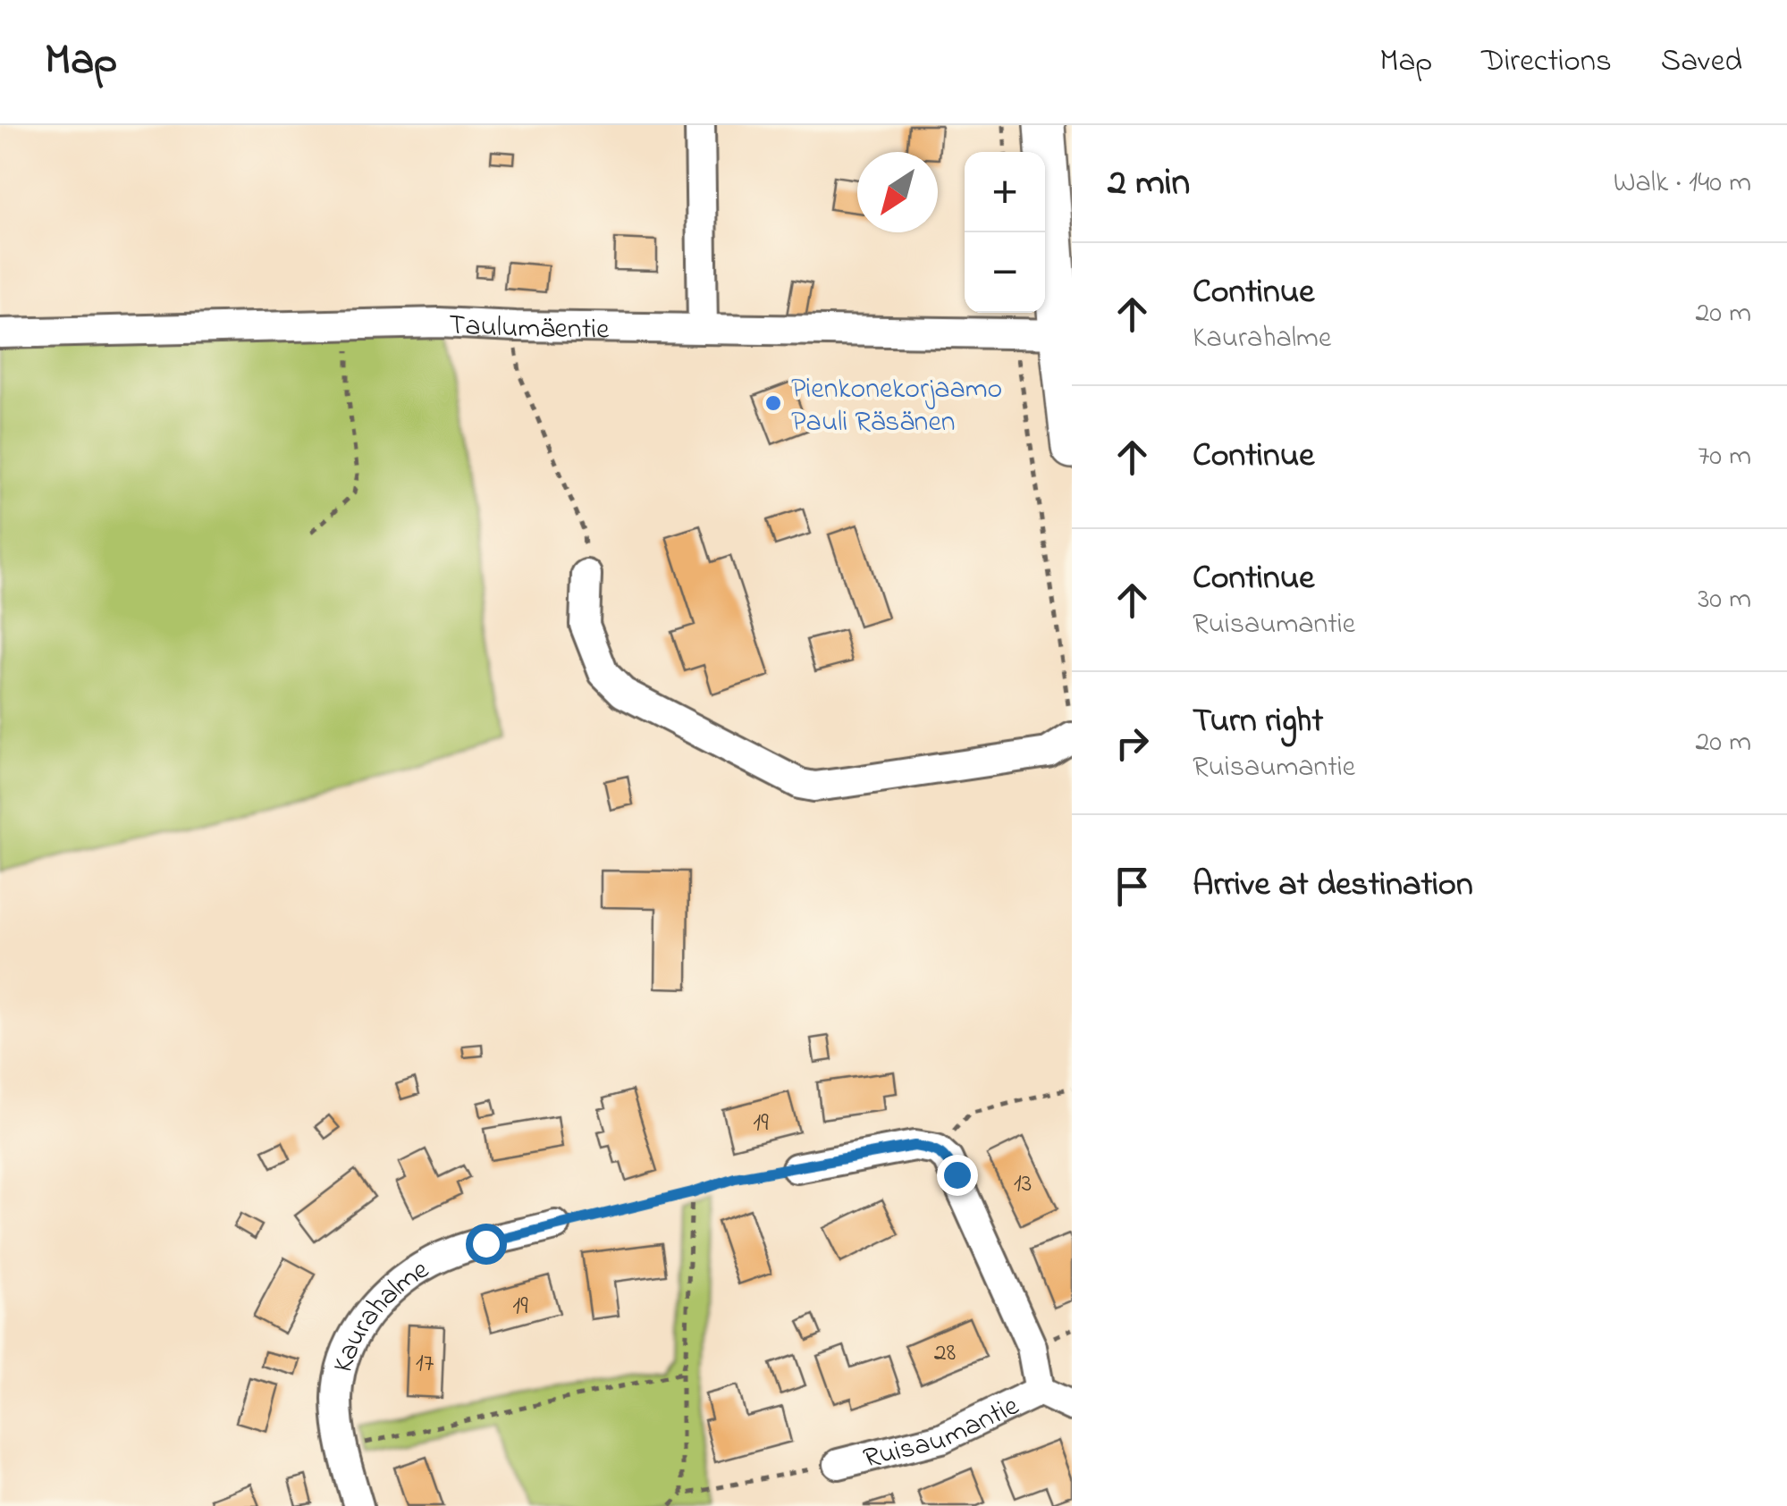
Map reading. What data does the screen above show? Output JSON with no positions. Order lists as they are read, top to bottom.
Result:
{
  "streets": {
    "street": ["Taulumäentie", "Kaurahalme", "Ruisaumantie"]
  },
  "places": ["Pienkonekorjaamo Pauli Räsänen"],
  "house_numbers": [
    "19",
    "13",
    "19",
    "28",
    "17"
  ],
  "north": "bottom left",
  "page": {
    "header": "Map",
    "nav": ["Map", "Directions", "Saved"],
    "heading": ["2 min", "Walk · 140 m"],
    "map_buttons": ["+", "−"],
    "list": [
      ["Continue", "Kaurahalme", "20 m"],
      ["Continue", "70 m"],
      ["Continue", "Ruisaumantie", "30 m"],
      ["Turn right", "Ruisaumantie", "20 m"],
      "Arrive at destination"
    ]
  }
}
